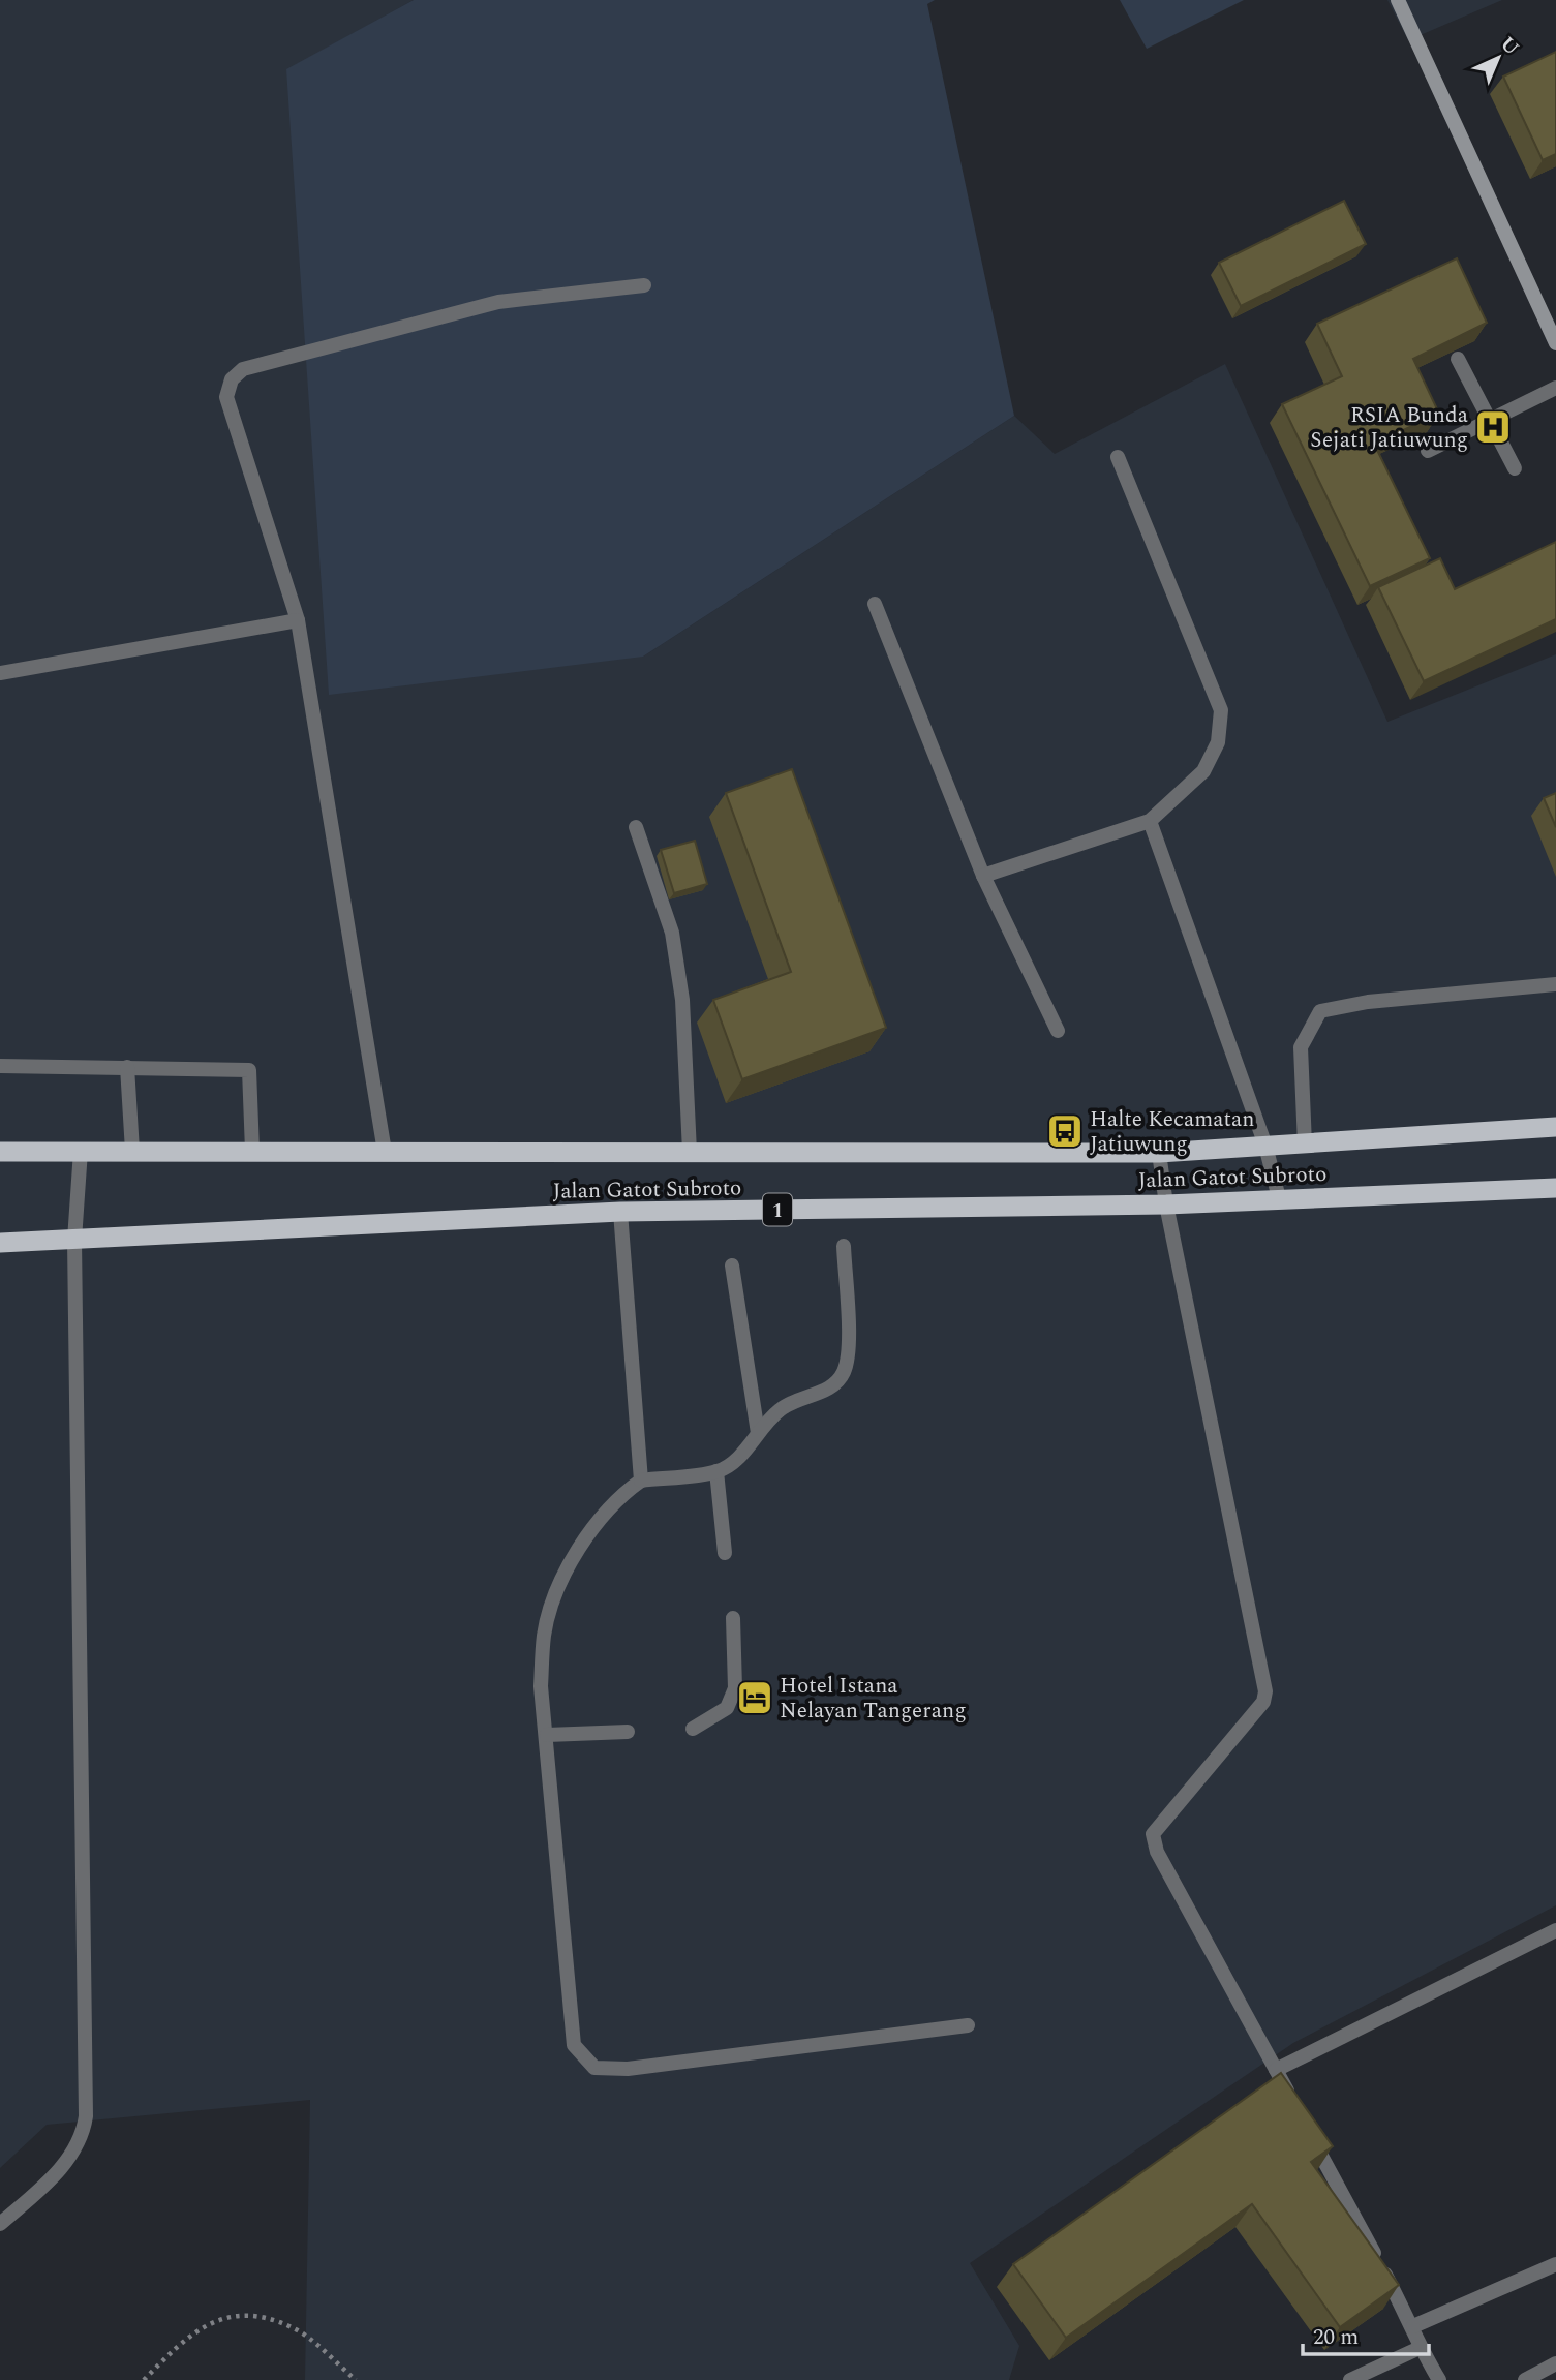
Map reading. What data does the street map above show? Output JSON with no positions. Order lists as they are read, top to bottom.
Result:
{
  "streets": {
    "highway": ["Jalan Gatot Subroto", "1"]
  },
  "places": {
    "hospital": ["RSIA Bunda Sejati Jatiuwung"],
    "bus stop": ["Halte Kecamatan Jatiuwung"],
    "hotel": ["Hotel Istana Nelayan Tangerang"]
  },
  "scale_bar": "20 m",
  "north": "top right"
}
